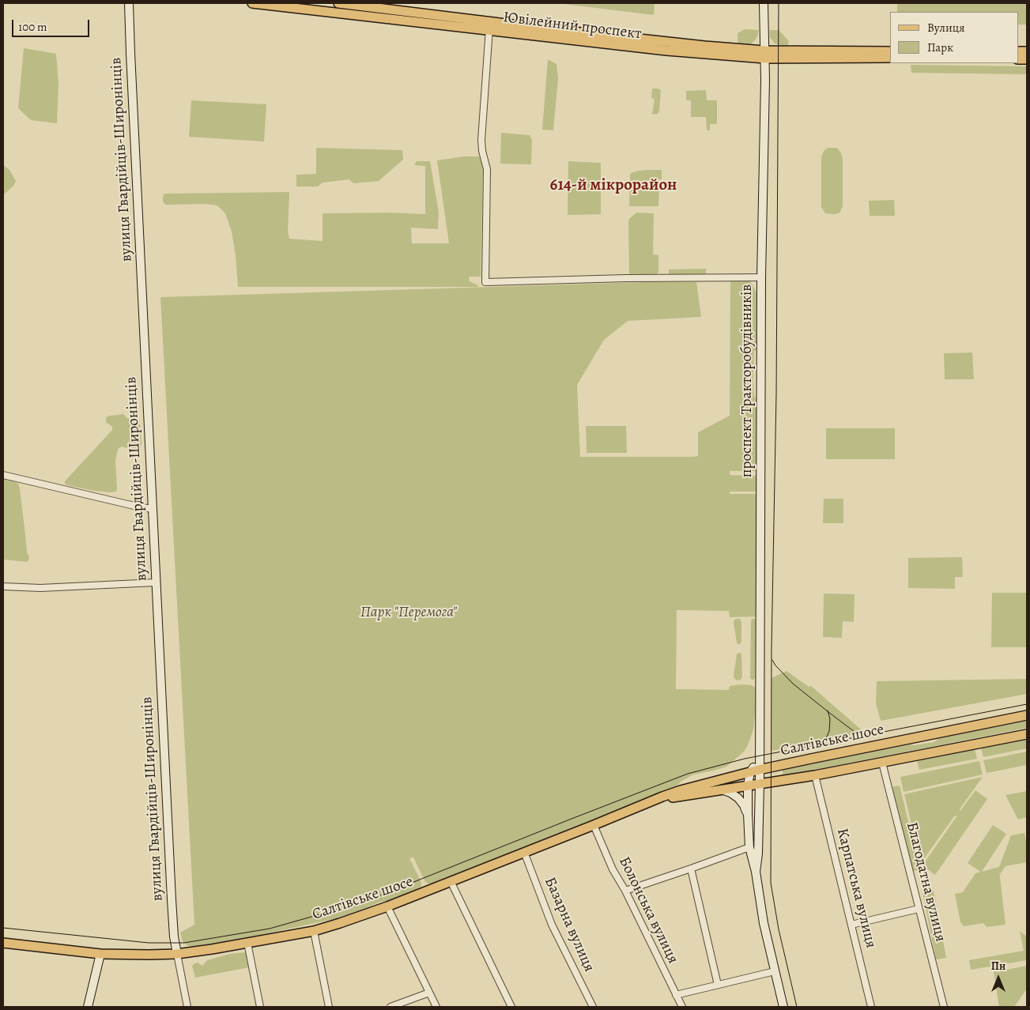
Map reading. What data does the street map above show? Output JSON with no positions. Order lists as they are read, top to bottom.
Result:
{
  "streets": {
    "main road": [
      "Ювілейний проспект",
      "вулиця Гвардійців-Широнінців",
      "проспект Тракторобудівників",
      "Салтівське шосе"
    ],
    "street": [
      "Благодатна вулиця",
      "Карпатська вулиця",
      "Болонська вулиця",
      "Базарна вулиця"
    ]
  },
  "crossings": [
    ["Ювілейний проспект", "проспект Тракторобудівників"],
    ["вулиця Гвардійців-Широнінців", "Салтівське шосе"],
    ["проспект Тракторобудівників", "Салтівське шосе"],
    ["Салтівське шосе", "Благодатна вулиця"],
    ["Салтівське шосе", "Карпатська вулиця"],
    ["Салтівське шосе", "Болонська вулиця"],
    ["Салтівське шосе", "Базарна вулиця"]
  ],
  "districts": ["614-й мікрорайон"],
  "parks": ["Парк \"Перемога\""],
  "legend": ["Вулиця", "Парк"],
  "scale_bar": "100 m",
  "north": "top"
}
